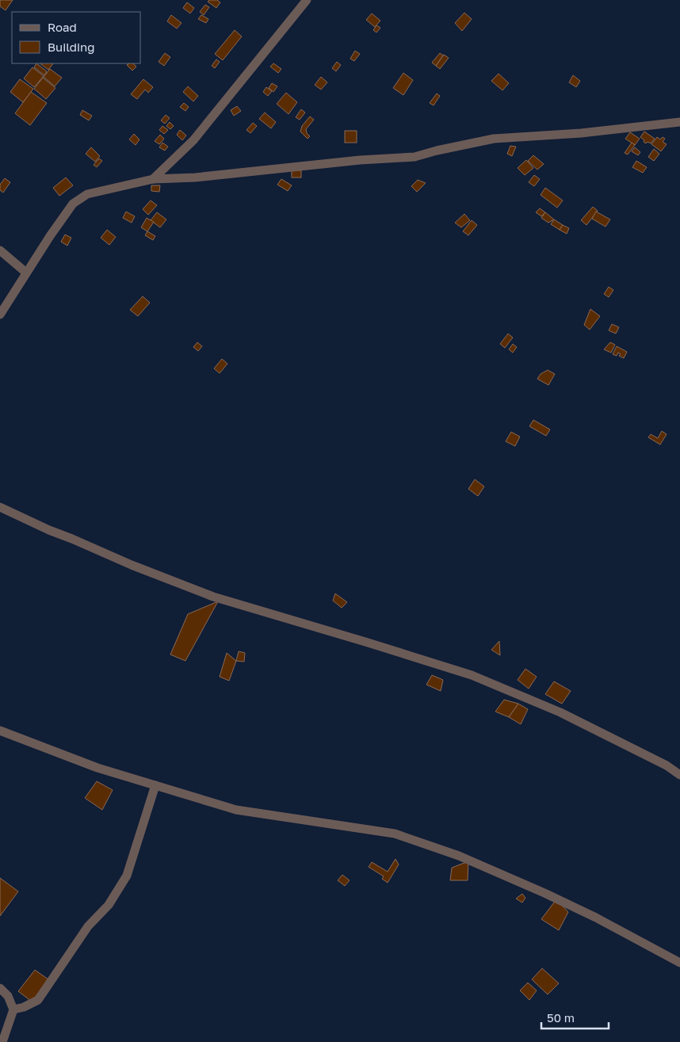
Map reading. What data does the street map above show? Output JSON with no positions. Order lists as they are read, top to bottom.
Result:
{
  "legend": ["Road", "Building"],
  "scale_bar": "50 m"
}
